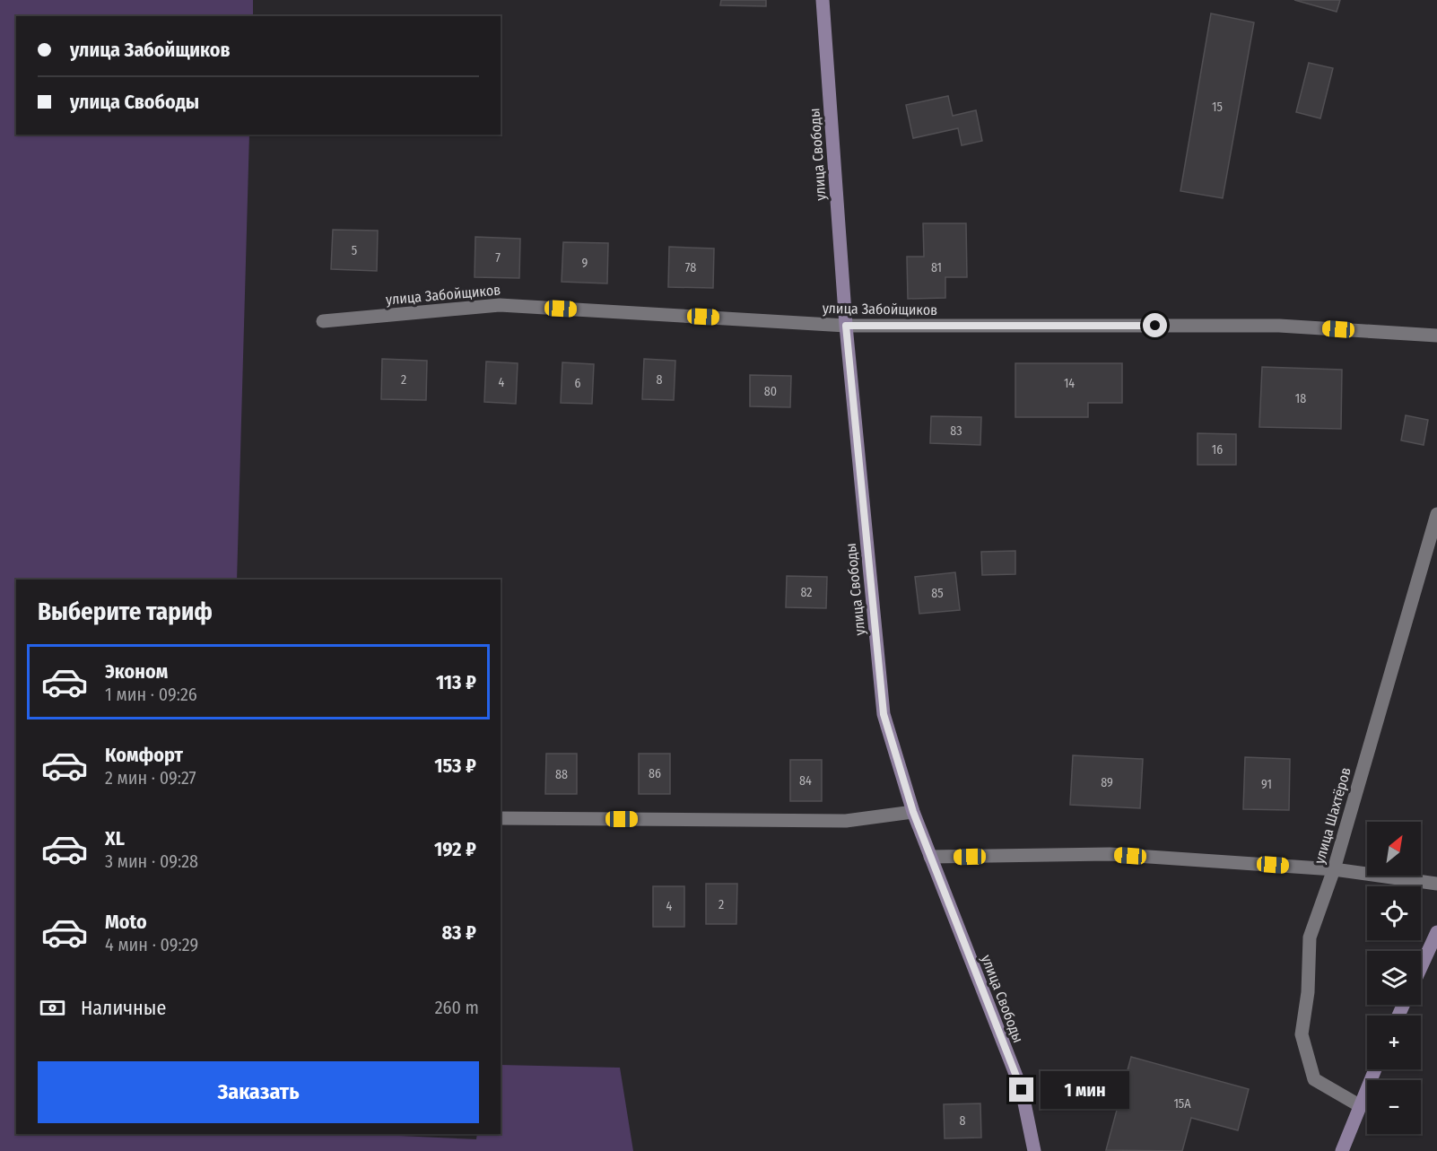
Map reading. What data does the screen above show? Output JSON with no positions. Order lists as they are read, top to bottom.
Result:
{
  "streets": {
    "main road": ["улица Свободы"],
    "street": ["улица Забойщиков", "улица Шахтёров"]
  },
  "crossings": [
    ["улица Свободы", "улица Забойщиков"]
  ],
  "house_numbers": [
    "15",
    "5",
    "7",
    "9",
    "78",
    "81",
    "2",
    "8",
    "4",
    "6",
    "14",
    "80",
    "18",
    "83",
    "16",
    "82",
    "85",
    "86",
    "88",
    "84",
    "89",
    "91",
    "2",
    "4",
    "15А",
    "8"
  ],
  "north": "top right",
  "page": {
    "banner": ["улица Забойщиков", "улица Свободы"],
    "heading": "Выберите тариф",
    "list": [
      {
        "name": "Эконом",
        "note": "1 мин · 09:26",
        "value": "113 ₽"
      },
      {
        "name": "Комфорт",
        "note": "2 мин · 09:27",
        "value": "153 ₽"
      },
      {
        "name": "XL",
        "note": "3 мин · 09:28",
        "value": "192 ₽"
      },
      {
        "name": "Moto",
        "note": "4 мин · 09:29",
        "value": "83 ₽"
      }
    ],
    "map_buttons": ["+", "−"],
    "pay": ["Наличные", "260 m"],
    "buttons": "Заказать",
    "bubble": "1 мин"
  }
}
